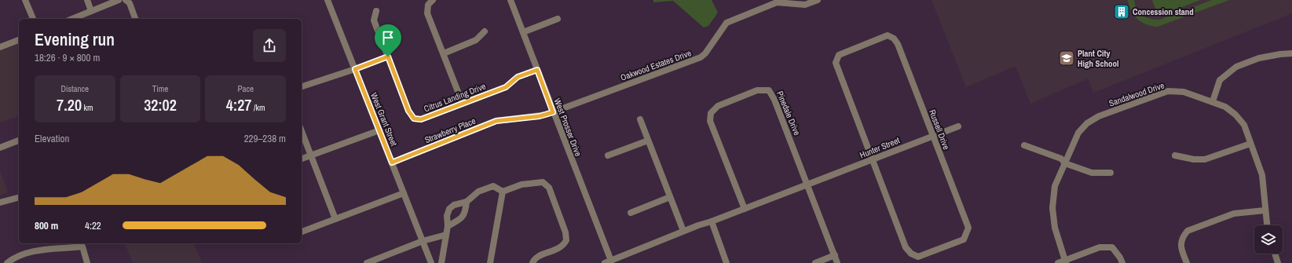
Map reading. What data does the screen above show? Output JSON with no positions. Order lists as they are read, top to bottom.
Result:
{
  "streets": {
    "street": [
      "Oakwood Estates Drive",
      "Sandalwood Drive",
      "Citrus Landing Drive",
      "Pinedale Drive",
      "West Grant Street",
      "West Prosser Drive",
      "Russell Drive",
      "Strawberry Place",
      "Hunter Street"
    ]
  },
  "crossings": [
    ["Oakwood Estates Drive", "West Prosser Drive"],
    ["Oakwood Estates Drive", "Strawberry Place"],
    ["Citrus Landing Drive", "West Prosser Drive"],
    ["Pinedale Drive", "Hunter Street"],
    ["West Grant Street", "Strawberry Place"],
    ["West Prosser Drive", "Strawberry Place"],
    ["Russell Drive", "Hunter Street"]
  ],
  "places": {
    "building": ["Concession stand"],
    "school or university": ["Plant City High School"]
  },
  "page": {
    "heading": ["Evening run", "18:26 · 9 × 800 m"],
    "stats": [
      ["Distance", "7.20 km"],
      ["Time", "32:02"],
      ["Pace", "4:27 /km"]
    ],
    "chart": ["Elevation", "229–238 m"],
    "list": [
      {
        "name": "800 m",
        "note": "4:22"
      }
    ]
  }
}
